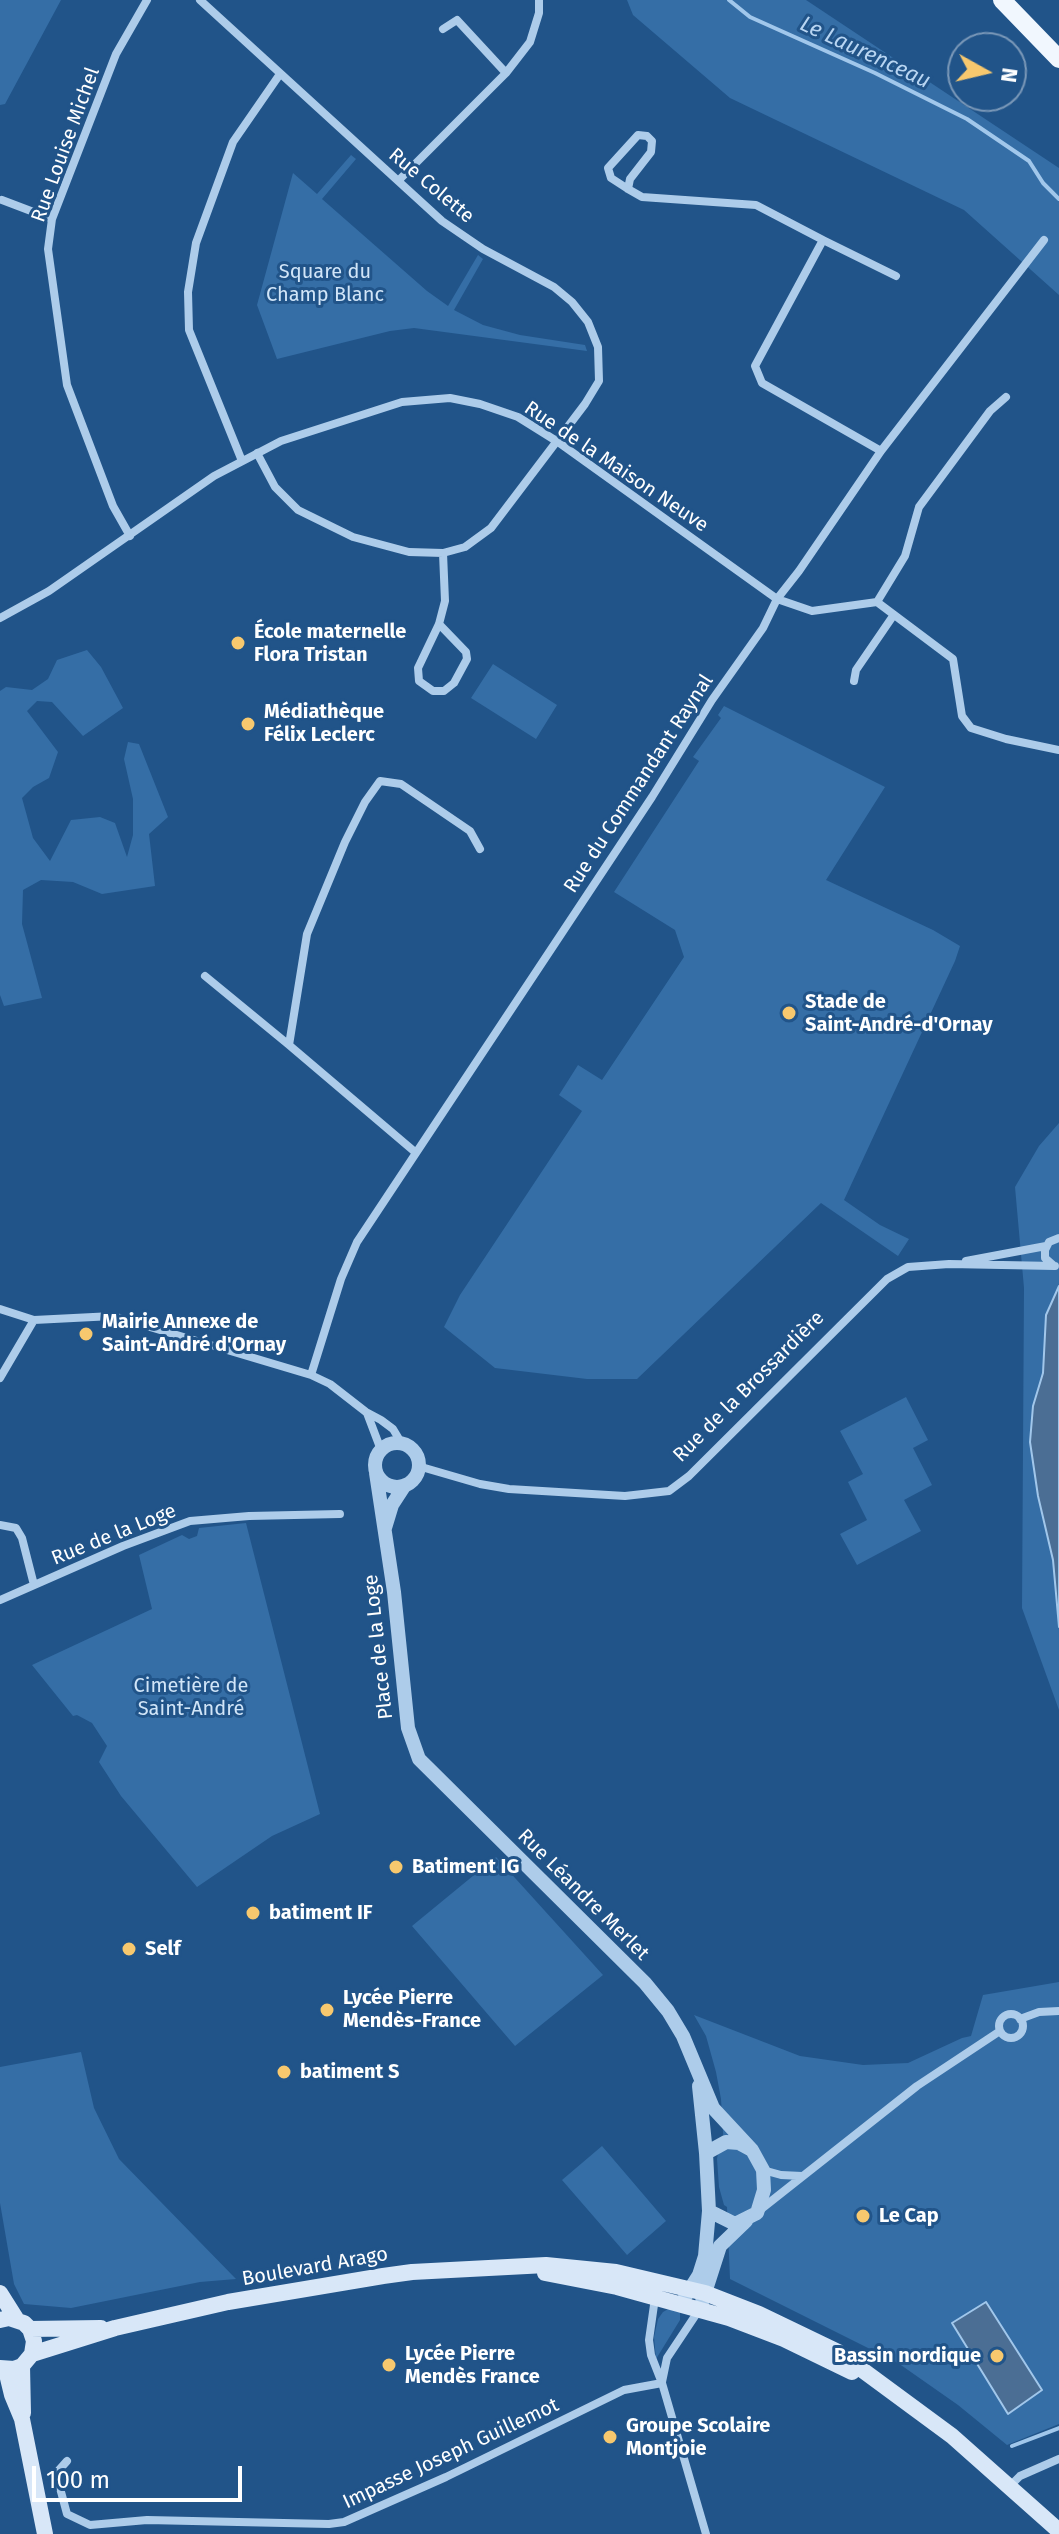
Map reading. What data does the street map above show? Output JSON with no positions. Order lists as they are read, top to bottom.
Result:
{
  "streets": {
    "main road": ["Boulevard Arago"],
    "street": [
      "Rue Louise Michel",
      "Rue Colette",
      "Rue de la Maison Neuve",
      "Rue du Commandant Raynal",
      "Rue de la Brossardière",
      "Rue de la Loge",
      "Place de la Loge",
      "Rue Léandre Merlet",
      "Impasse Joseph Guillemot"
    ]
  },
  "crossings": [
    ["Rue Louise Michel", "Rue de la Maison Neuve"],
    ["Rue Colette", "Rue de la Maison Neuve"],
    ["Rue de la Maison Neuve", "Rue du Commandant Raynal"],
    ["Rue de la Brossardière", "Place de la Loge"],
    ["Place de la Loge", "Rue Léandre Merlet"]
  ],
  "water": ["Le Laurenceau"],
  "parks": ["Square du Champ Blanc", "Cimetière de Saint-André"],
  "places": [
    "École maternelle Flora Tristan",
    "Médiathèque Félix Leclerc",
    "Stade de Saint-André-d'Ornay",
    "Mairie Annexe de Saint-André d'Ornay",
    "Batiment IG",
    "batiment IF",
    "Self",
    "Lycée Pierre Mendès-France",
    "batiment S",
    "Le Cap",
    "Bassin nordique",
    "Lycée Pierre Mendès France",
    "Groupe Scolaire Montjoie"
  ],
  "scale_bar": "100 m",
  "north": "right"
}
